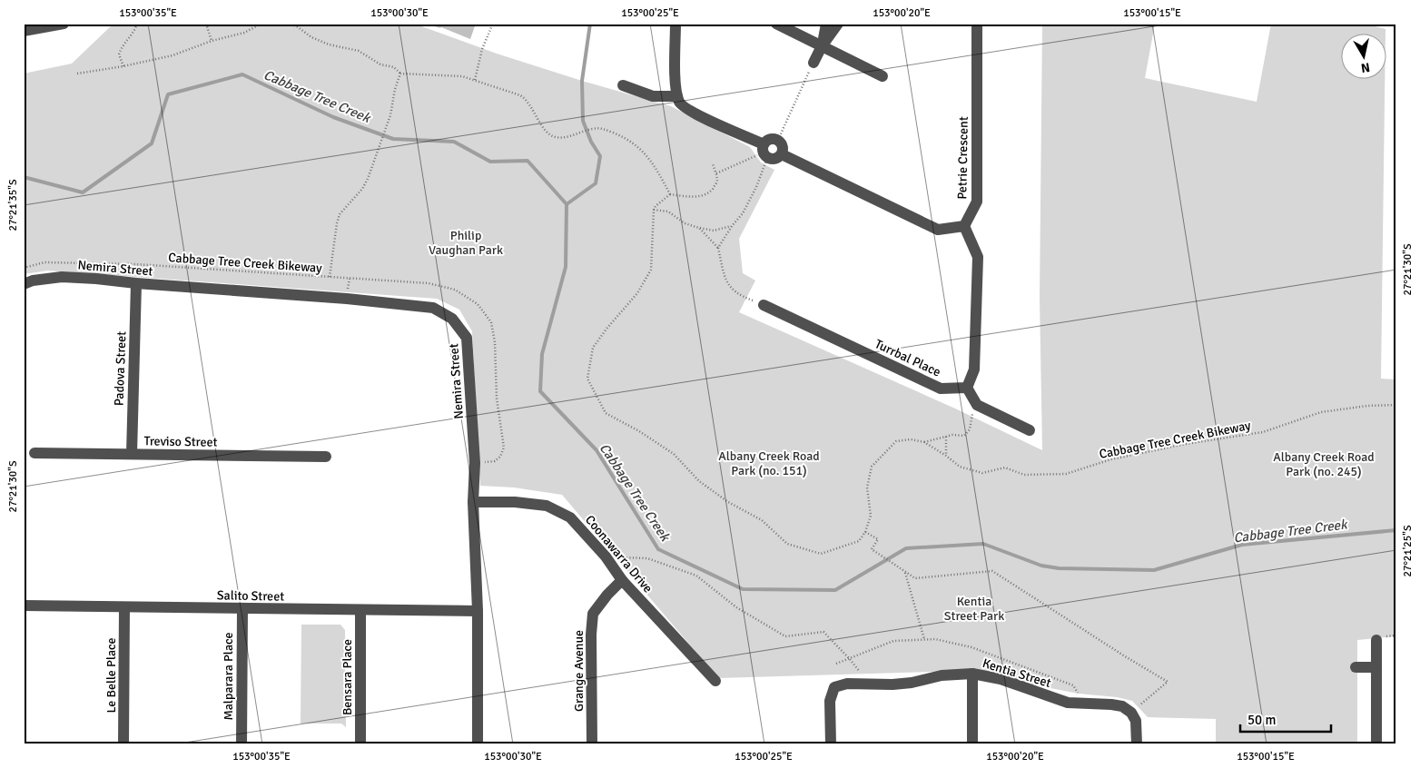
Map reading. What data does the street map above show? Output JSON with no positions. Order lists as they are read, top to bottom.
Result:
{
  "streets": {
    "street": [
      "Petrie Crescent",
      "Nemira Street",
      "Turrbal Place",
      "Padova Street",
      "Treviso Street",
      "Coonawarra Drive",
      "Salito Street",
      "Grange Avenue",
      "Kentia Street",
      "Le Belle Place",
      "Malparara Place",
      "Bensara Place"
    ],
    "path": ["Cabbage Tree Creek Bikeway"]
  },
  "crossings": [
    ["Cabbage Tree Creek Bikeway", "Nemira Street"],
    ["Nemira Street", "Padova Street"],
    ["Nemira Street", "Coonawarra Drive"],
    ["Nemira Street", "Salito Street"],
    ["Padova Street", "Treviso Street"],
    ["Coonawarra Drive", "Grange Avenue"],
    ["Salito Street", "Le Belle Place"],
    ["Salito Street", "Malparara Place"],
    ["Salito Street", "Bensara Place"]
  ],
  "water": ["Cabbage Tree Creek"],
  "parks": [
    "Philip Vaughan Park",
    "Albany Creek Road Park (no. 151)",
    "Albany Creek Road Park (no. 245)",
    "Kentia Street Park"
  ],
  "scale_bar": "50 m",
  "north": "bottom",
  "coordinates": [
    "153°00'35\"E",
    "153°00'30\"E",
    "153°00'25\"E",
    "153°00'20\"E",
    "153°00'15\"E",
    "27°21'35\"S",
    "27°21'30\"S",
    "27°21'25\"S"
  ]
}
